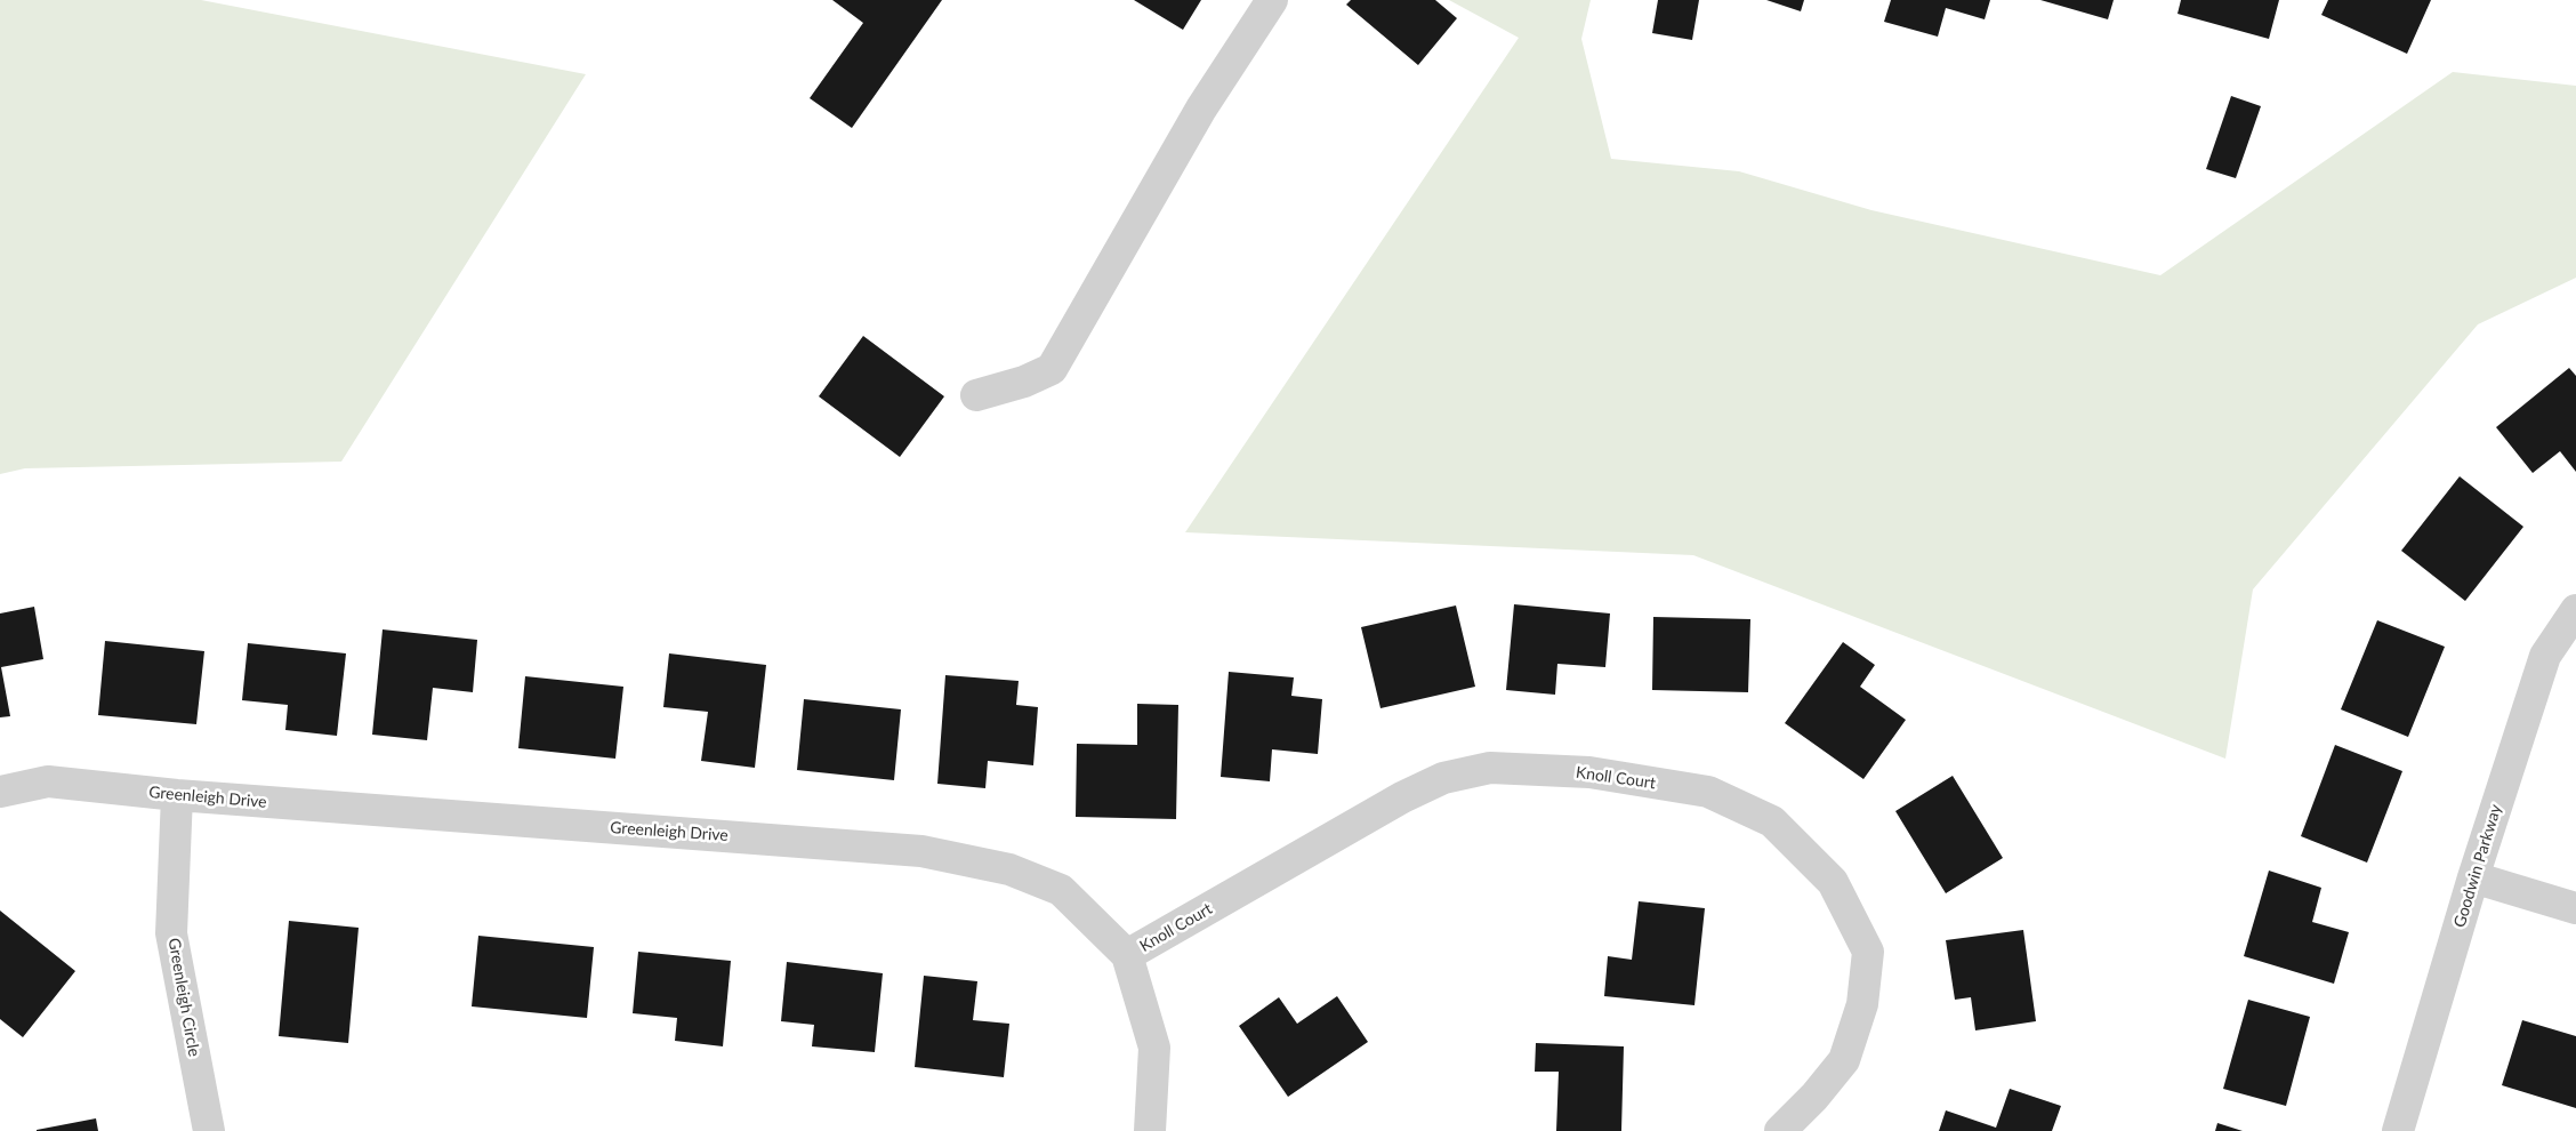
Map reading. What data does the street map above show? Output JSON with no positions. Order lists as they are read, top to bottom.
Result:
{
  "streets": {
    "street": [
      "Knoll Court",
      "Greenleigh Drive",
      "Goodwin Parkway",
      "Greenleigh Circle"
    ]
  },
  "crossings": [
    ["Knoll Court", "Greenleigh Drive"],
    ["Greenleigh Drive", "Greenleigh Circle"]
  ]
}
